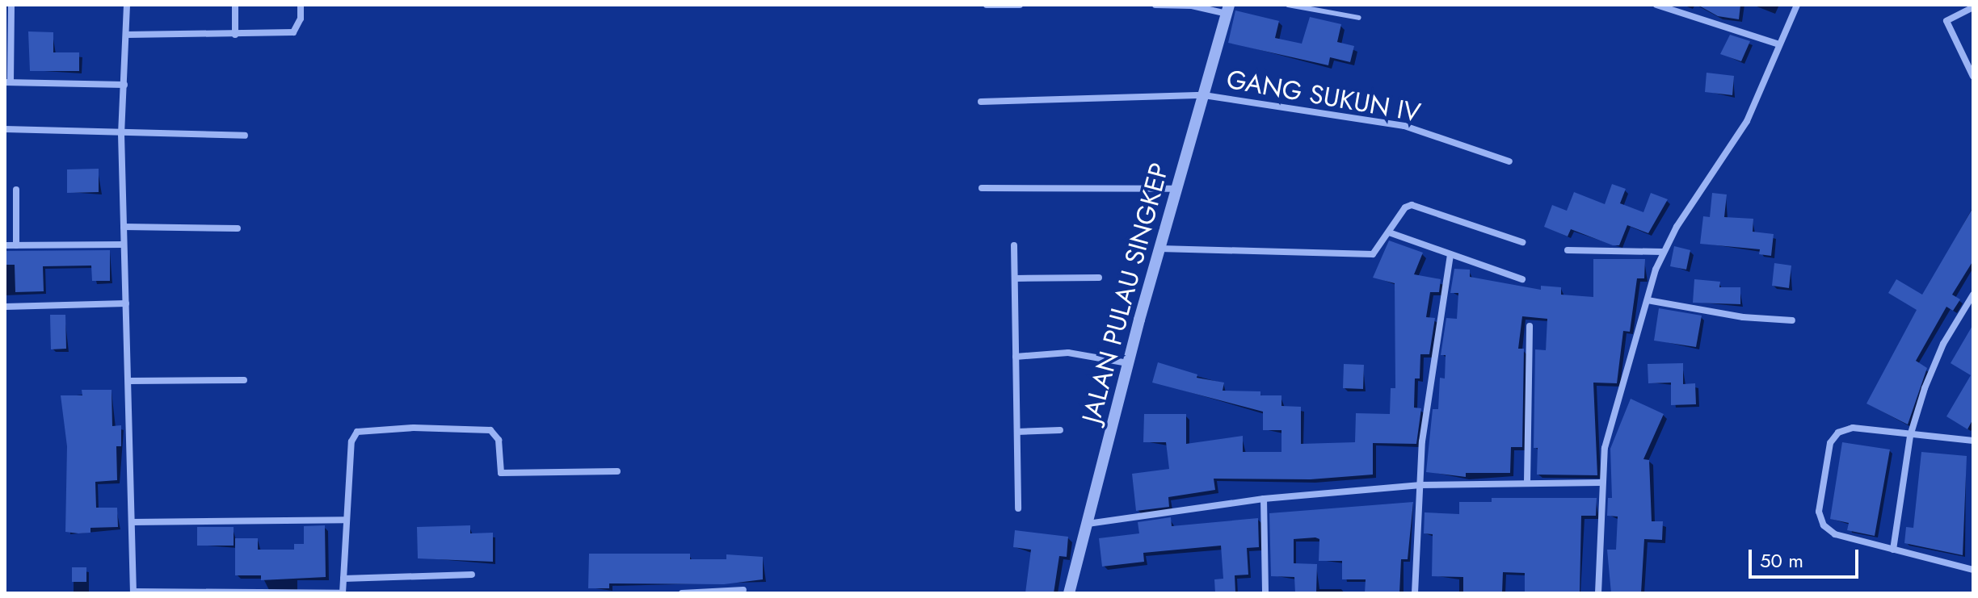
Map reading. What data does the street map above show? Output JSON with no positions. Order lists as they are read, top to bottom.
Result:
{
  "streets": {
    "street": ["GANG SUKUN IV", "JALAN PULAU SINGKEP"]
  },
  "crossings": [
    ["GANG SUKUN IV", "JALAN PULAU SINGKEP"]
  ],
  "scale_bar": "50 m"
}
